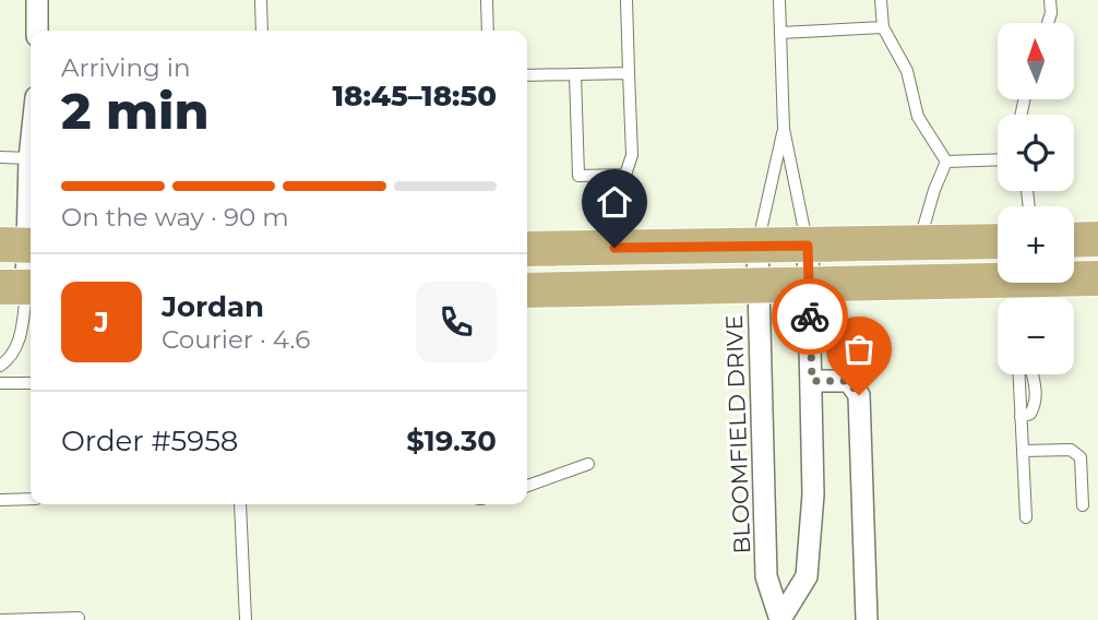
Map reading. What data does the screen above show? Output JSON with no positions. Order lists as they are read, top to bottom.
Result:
{
  "streets": {
    "street": ["BLOOMFIELD DRIVE"]
  },
  "north": "top",
  "page": {
    "map_buttons": ["+", "−"],
    "heading": ["2 min", "Arriving in", "18:45–18:50"],
    "panel": [
      "Jordan",
      "Courier · 4.6",
      "Order #5958",
      "$19.30"
    ],
    "bar": "On the way · 90 m",
    "round": "J"
  }
}
